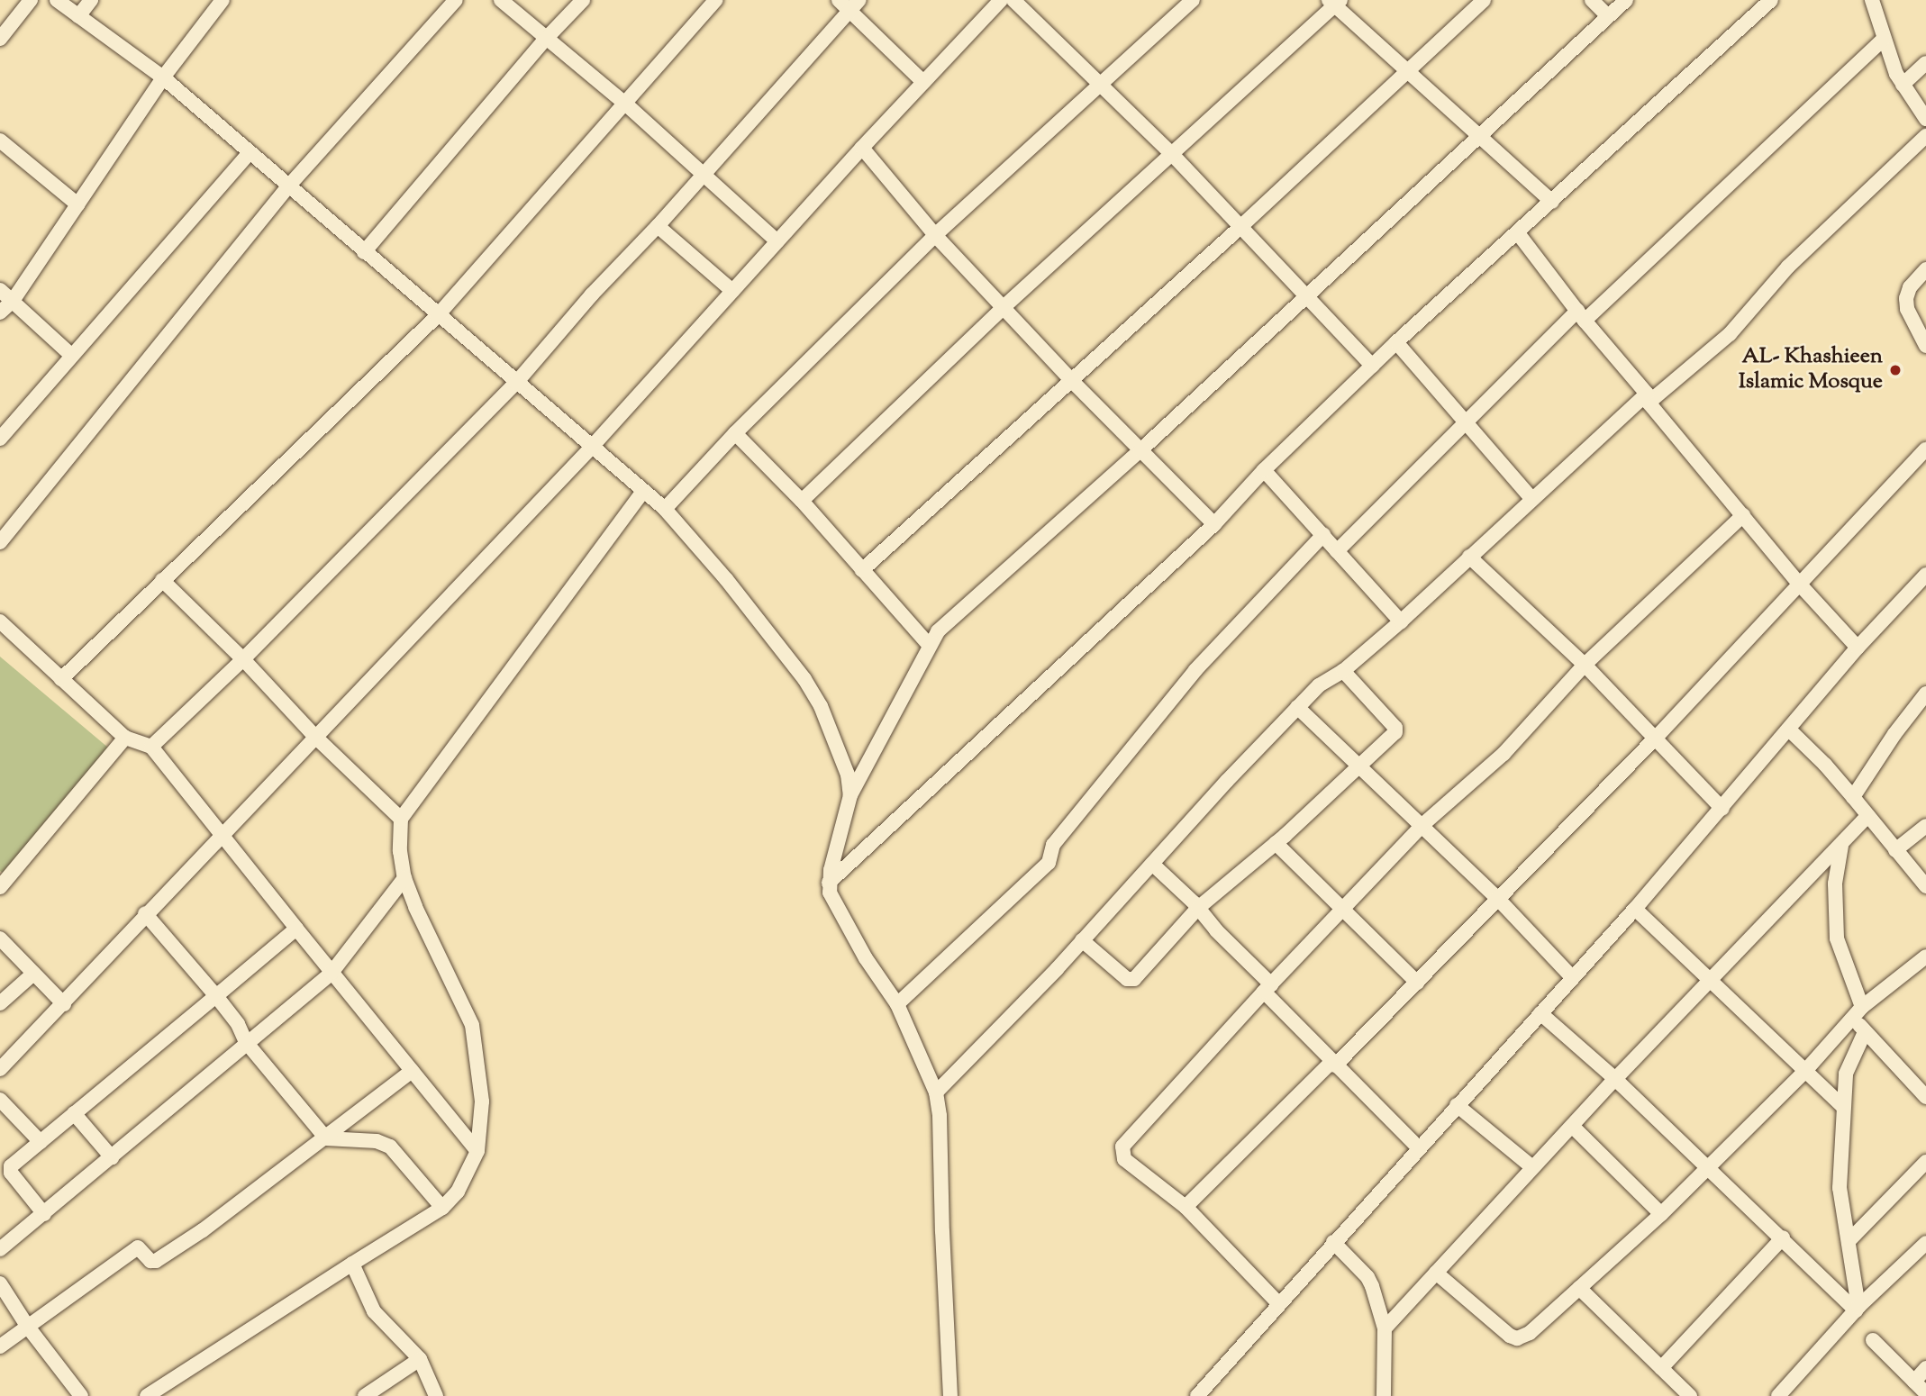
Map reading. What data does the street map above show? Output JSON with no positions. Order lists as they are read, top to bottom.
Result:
{
  "places": ["AL- Khashieen Islamic Mosque"]
}
